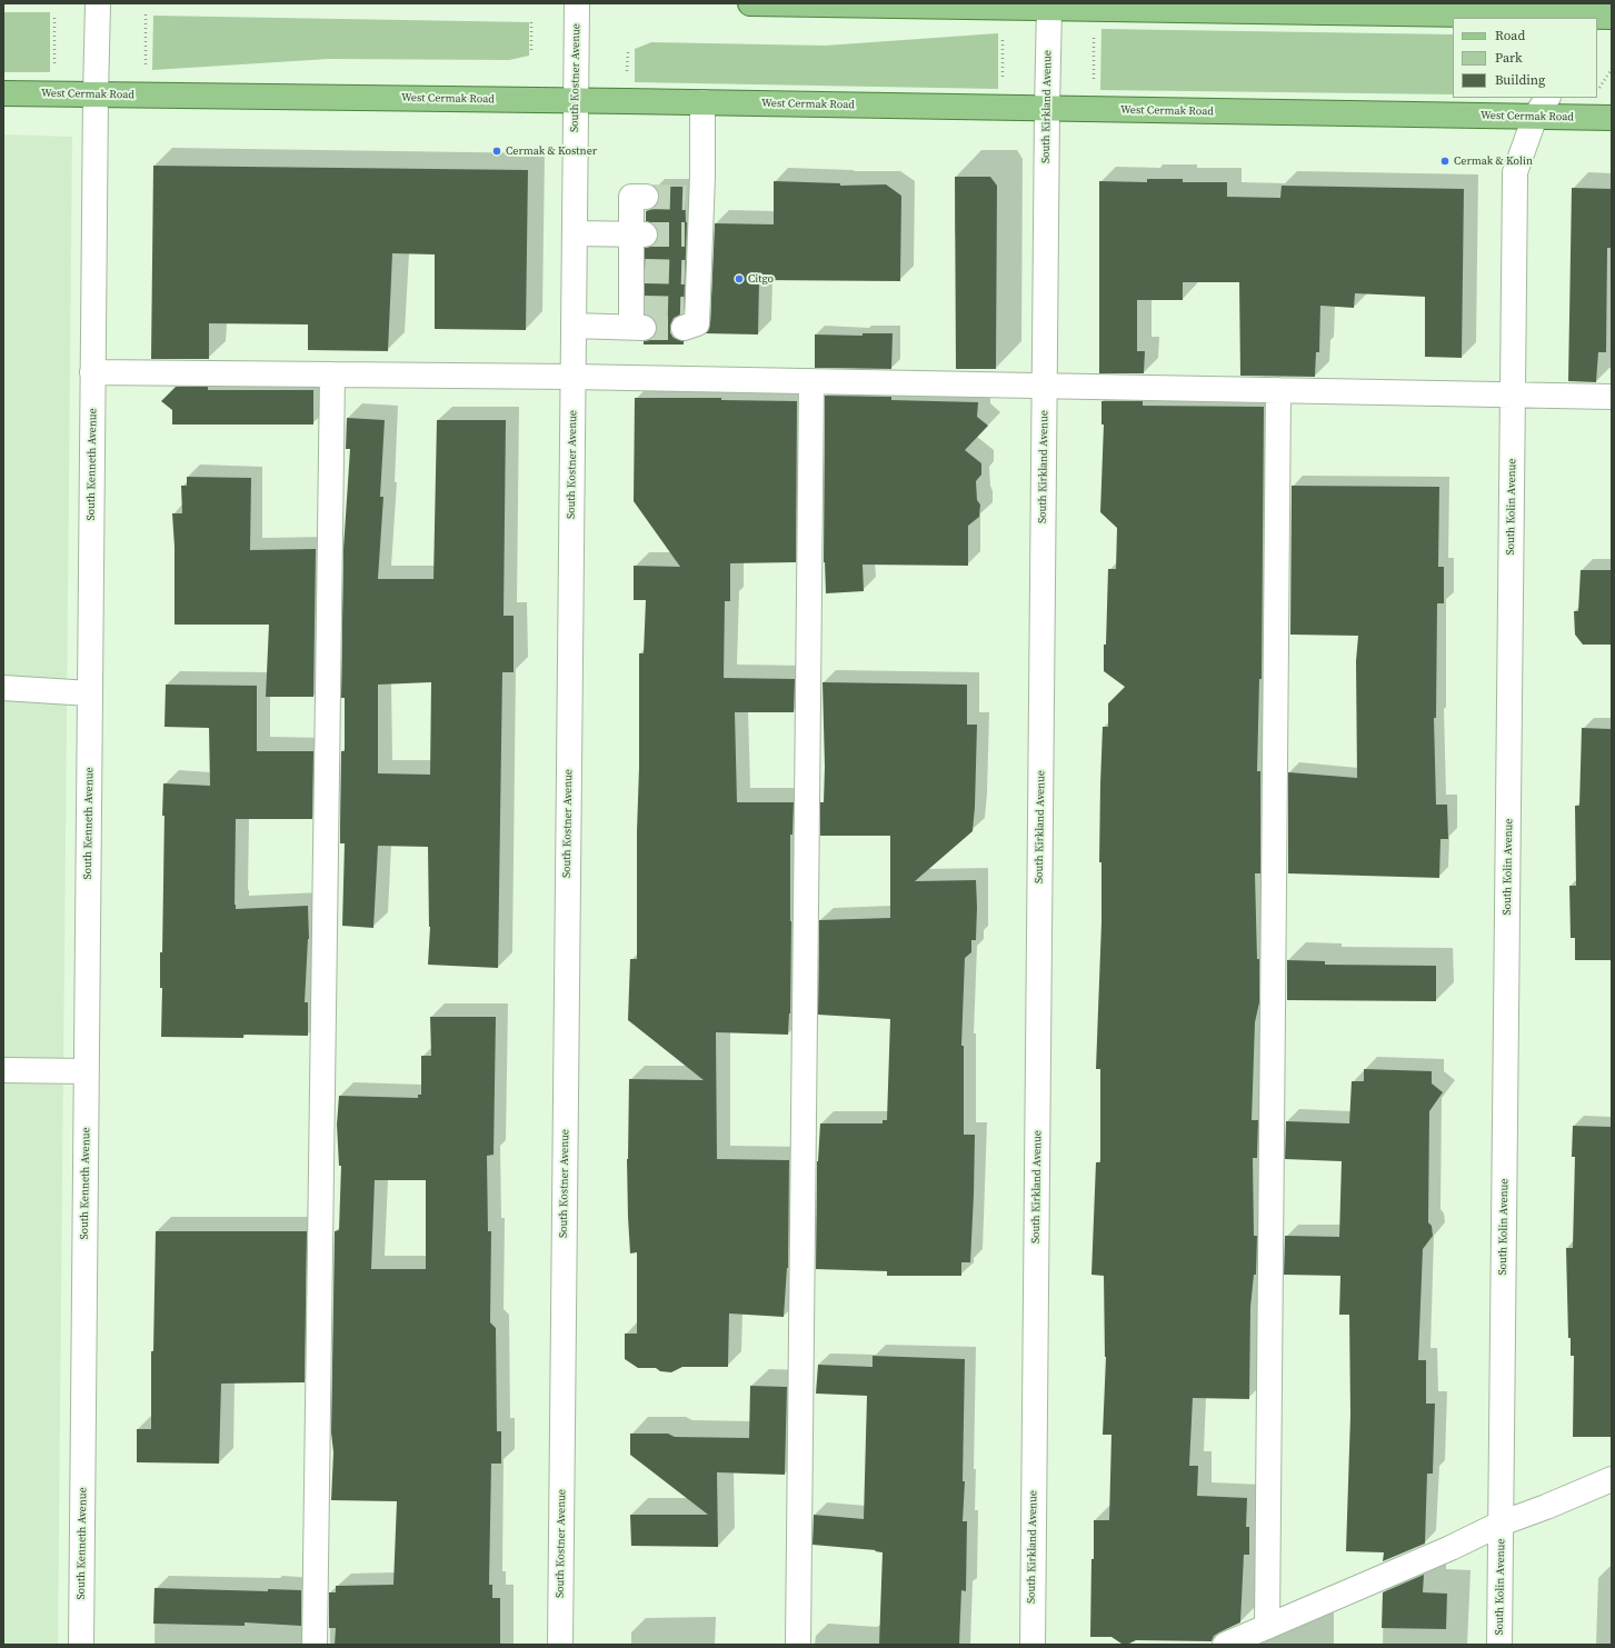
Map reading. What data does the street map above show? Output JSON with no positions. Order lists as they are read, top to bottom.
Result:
{
  "streets": {
    "main road": ["West Cermak Road"],
    "street": [
      "South Kostner Avenue",
      "South Kirkland Avenue",
      "South Kenneth Avenue",
      "South Kolin Avenue"
    ]
  },
  "crossings": [
    ["South Kostner Avenue", "West Cermak Road"],
    ["West Cermak Road", "South Kirkland Avenue"],
    ["West Cermak Road", "South Kenneth Avenue"],
    ["West Cermak Road", "South Kolin Avenue"]
  ],
  "places": ["Cermak & Kostner", "Cermak & Kolin", "Citgo"],
  "legend": ["Road", "Park", "Building"]
}
